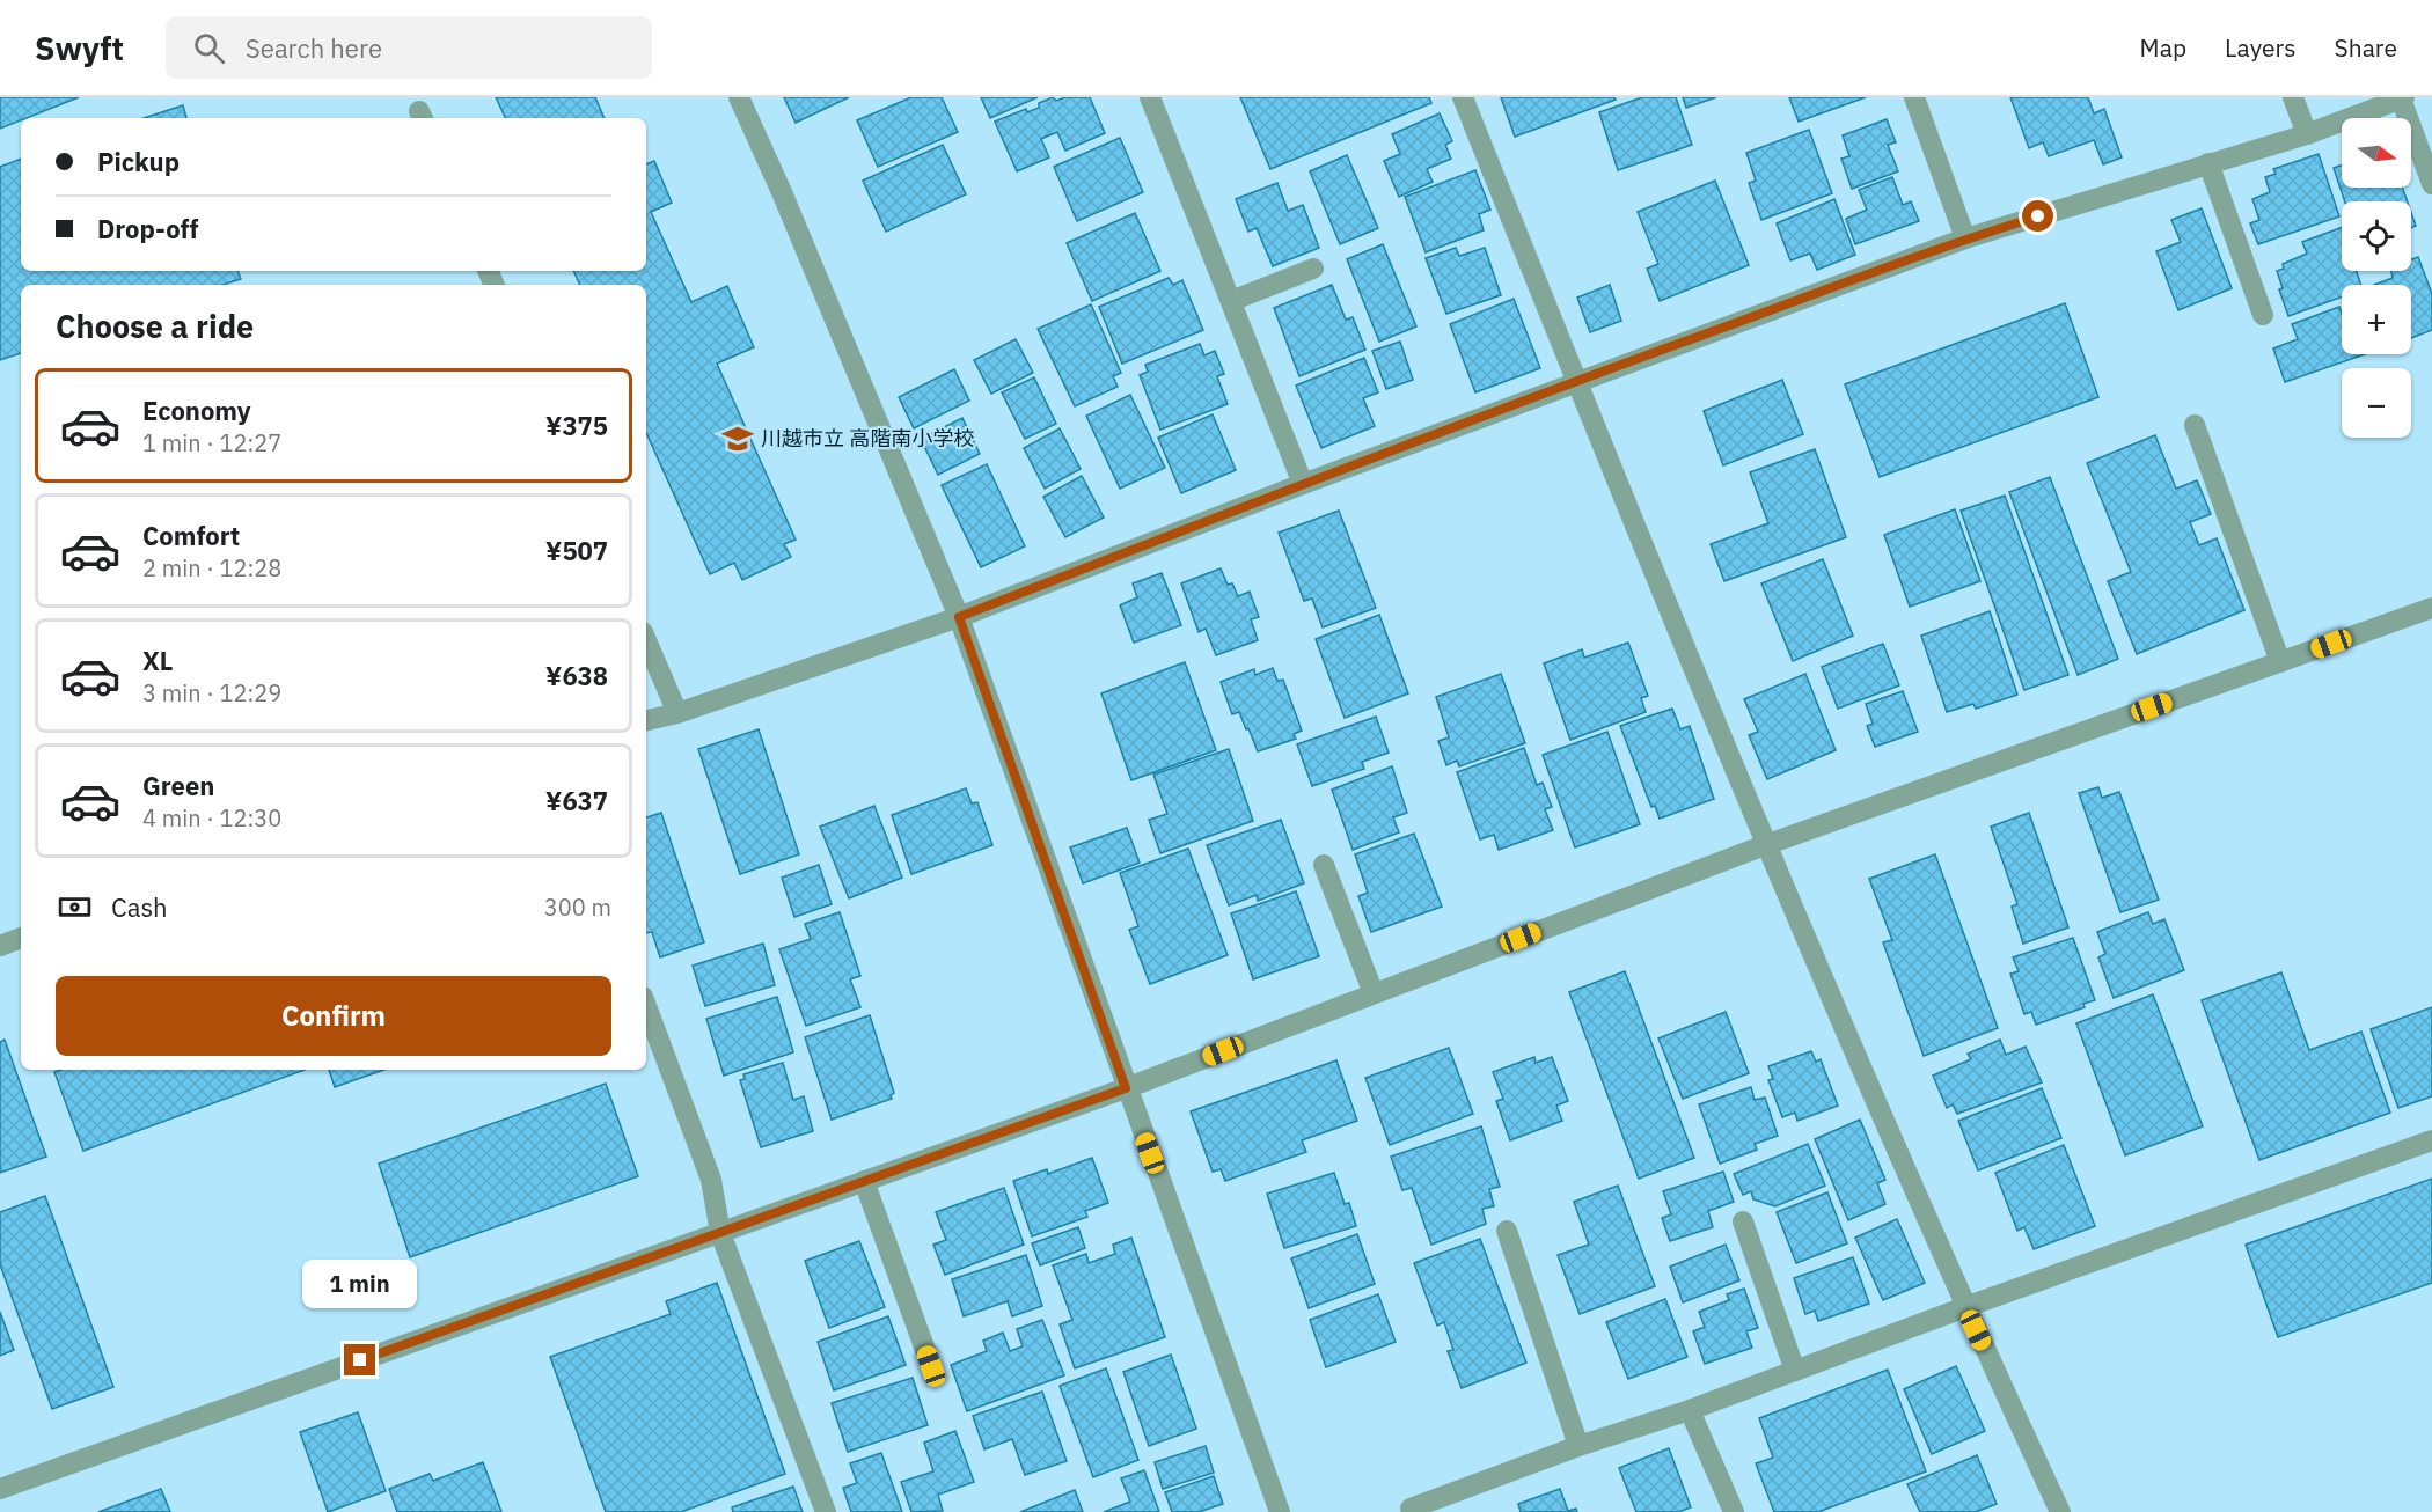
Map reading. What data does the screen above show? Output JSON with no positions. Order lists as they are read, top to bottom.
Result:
{
  "places": {
    "school or university": ["川越市立 高階南小学校"]
  },
  "north": "right",
  "page": {
    "header": "Swyft",
    "search": "Search here",
    "nav": ["Map", "Layers", "Share"],
    "map_buttons": ["+", "−"],
    "banner": ["Pickup", "Drop-off"],
    "heading": "Choose a ride",
    "list": [
      {
        "name": "Economy",
        "note": "1 min · 12:27",
        "value": "¥375"
      },
      {
        "name": "Comfort",
        "note": "2 min · 12:28",
        "value": "¥507"
      },
      {
        "name": "XL",
        "note": "3 min · 12:29",
        "value": "¥638"
      },
      {
        "name": "Green",
        "note": "4 min · 12:30",
        "value": "¥637"
      }
    ],
    "pay": ["Cash", "300 m"],
    "buttons": "Confirm",
    "bubble": "1 min"
  }
}
